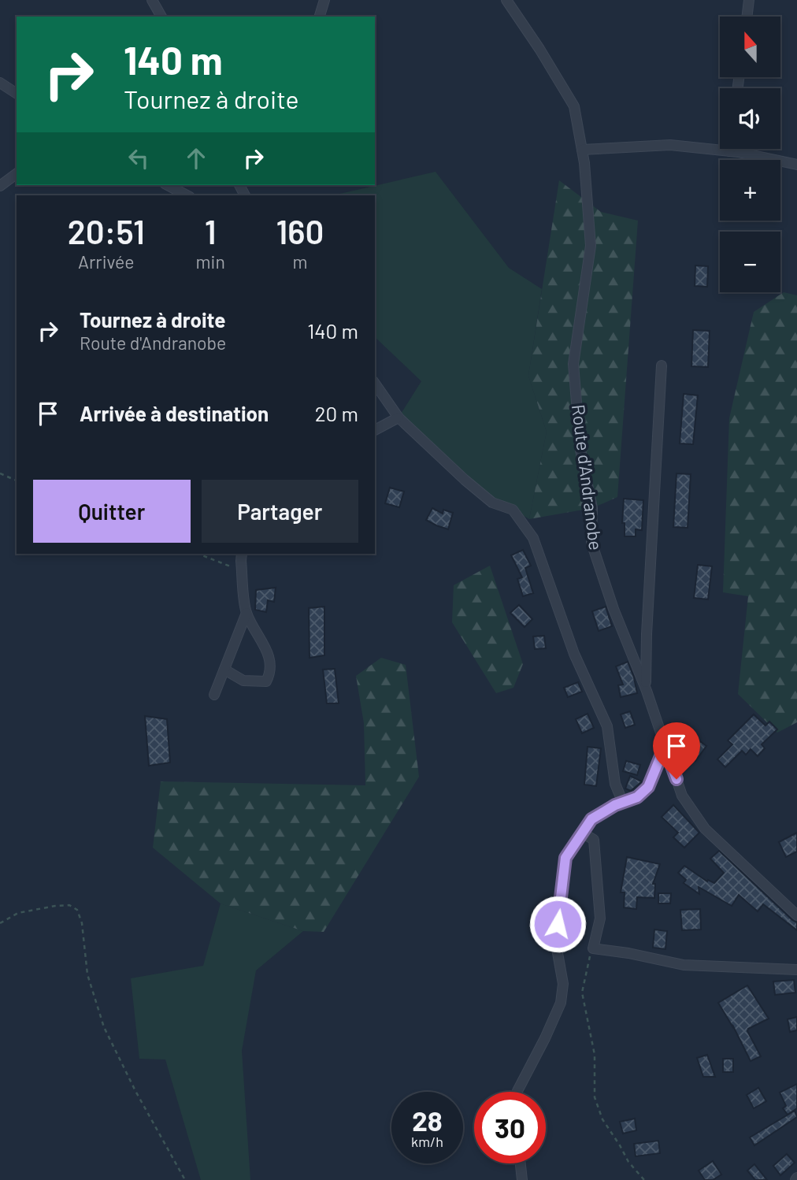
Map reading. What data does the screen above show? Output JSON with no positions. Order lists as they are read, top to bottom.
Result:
{
  "streets": {
    "street": ["Route d'Andranobe"]
  },
  "north": "top",
  "page": {
    "map_buttons": ["+", "−"],
    "turn": ["140 m", "Tournez à droite"],
    "eta": [
      "20:51",
      "Arrivée",
      "1",
      "min",
      "160",
      "m"
    ],
    "list": [
      {
        "name": "Tournez à droite",
        "note": "Route d'Andranobe",
        "value": "140 m"
      },
      {
        "name": "Arrivée à destination",
        "value": "20 m"
      }
    ],
    "buttons": ["Quitter", "Partager"],
    "speed": "28 km/h",
    "limit": "30"
  }
}
